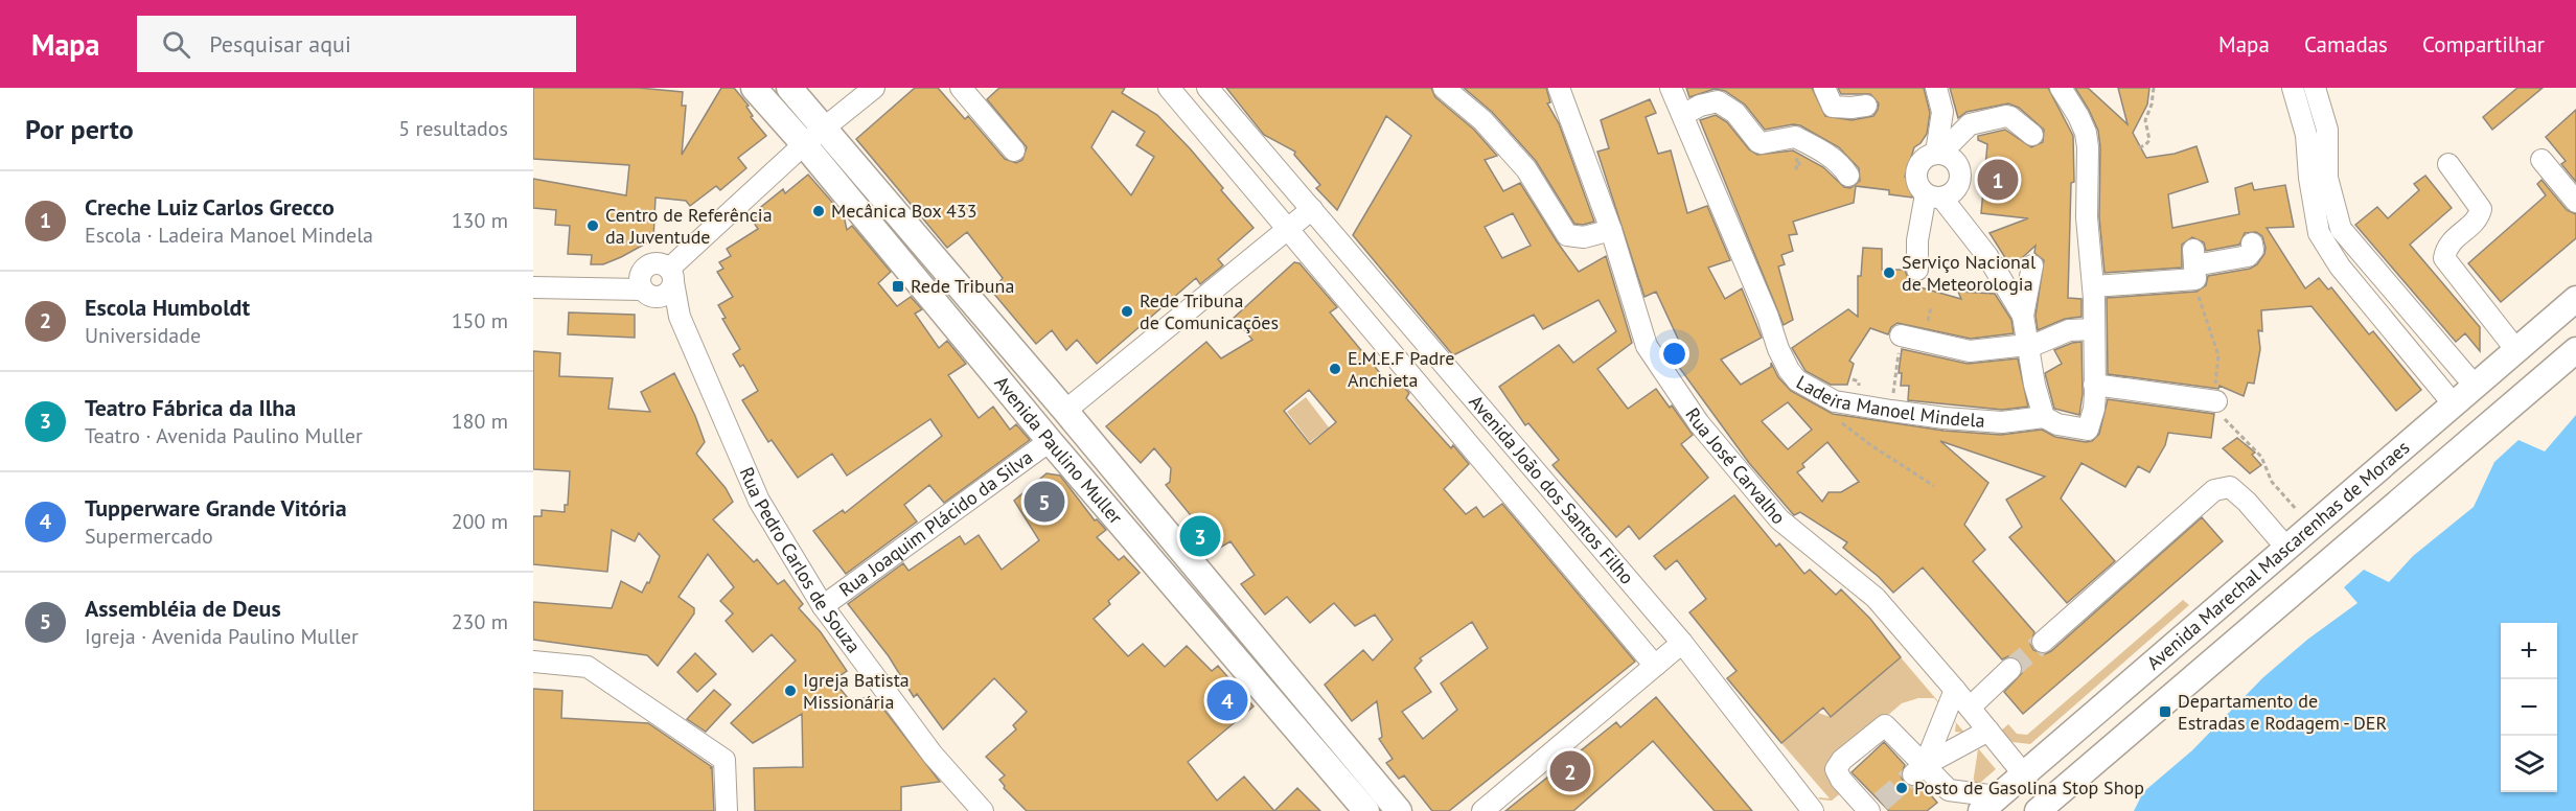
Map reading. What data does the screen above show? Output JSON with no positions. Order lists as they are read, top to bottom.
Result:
{
  "streets": {
    "main road": ["Avenida Paulino Muller", "Avenida Marechal Mascarenhas de Moraes"],
    "street": [
      "Ladeira Manoel Mindela",
      "Rua José Carvalho",
      "Avenida João dos Santos Filho",
      "Rua Joaquim Plácido da Silva",
      "Rua Pedro Carlos de Souza"
    ]
  },
  "crossings": [
    ["Avenida Paulino Muller", "Rua Joaquim Plácido da Silva"],
    ["Rua José Carvalho", "Avenida Marechal Mascarenhas de Moraes"],
    ["Rua Joaquim Plácido da Silva", "Rua Pedro Carlos de Souza"]
  ],
  "places": {
    "other": [
      "Mecânica Box 433",
      "Centro de Referência da Juventude",
      "Serviço Nacional de Meteorologia",
      "Rede Tribuna de Comunicações",
      "E.M.E.F Padre Anchieta",
      "Igreja Batista Missionária",
      "Posto de Gasolina Stop Shop"
    ],
    "transit": ["Rede Tribuna", "Departamento de Estradas e Rodagem - DER"]
  },
  "page": {
    "header": "Mapa",
    "search": "Pesquisar aqui",
    "nav": ["Mapa", "Camadas", "Compartilhar"],
    "heading": ["Por perto", "5 resultados"],
    "pins": [
      "1",
      "5",
      "3",
      "4",
      "2"
    ],
    "list": [
      {
        "mark": "1",
        "name": "Creche Luiz Carlos Grecco",
        "note": "Escola · Ladeira Manoel Mindela",
        "value": "130 m"
      },
      {
        "mark": "2",
        "name": "Escola Humboldt",
        "note": "Universidade",
        "value": "150 m"
      },
      {
        "mark": "3",
        "name": "Teatro Fábrica da Ilha",
        "note": "Teatro · Avenida Paulino Muller",
        "value": "180 m"
      },
      {
        "mark": "4",
        "name": "Tupperware Grande Vitória",
        "note": "Supermercado",
        "value": "200 m"
      },
      {
        "mark": "5",
        "name": "Assembléia de Deus",
        "note": "Igreja · Avenida Paulino Muller",
        "value": "230 m"
      }
    ],
    "map_buttons": ["+", "−"]
  }
}
